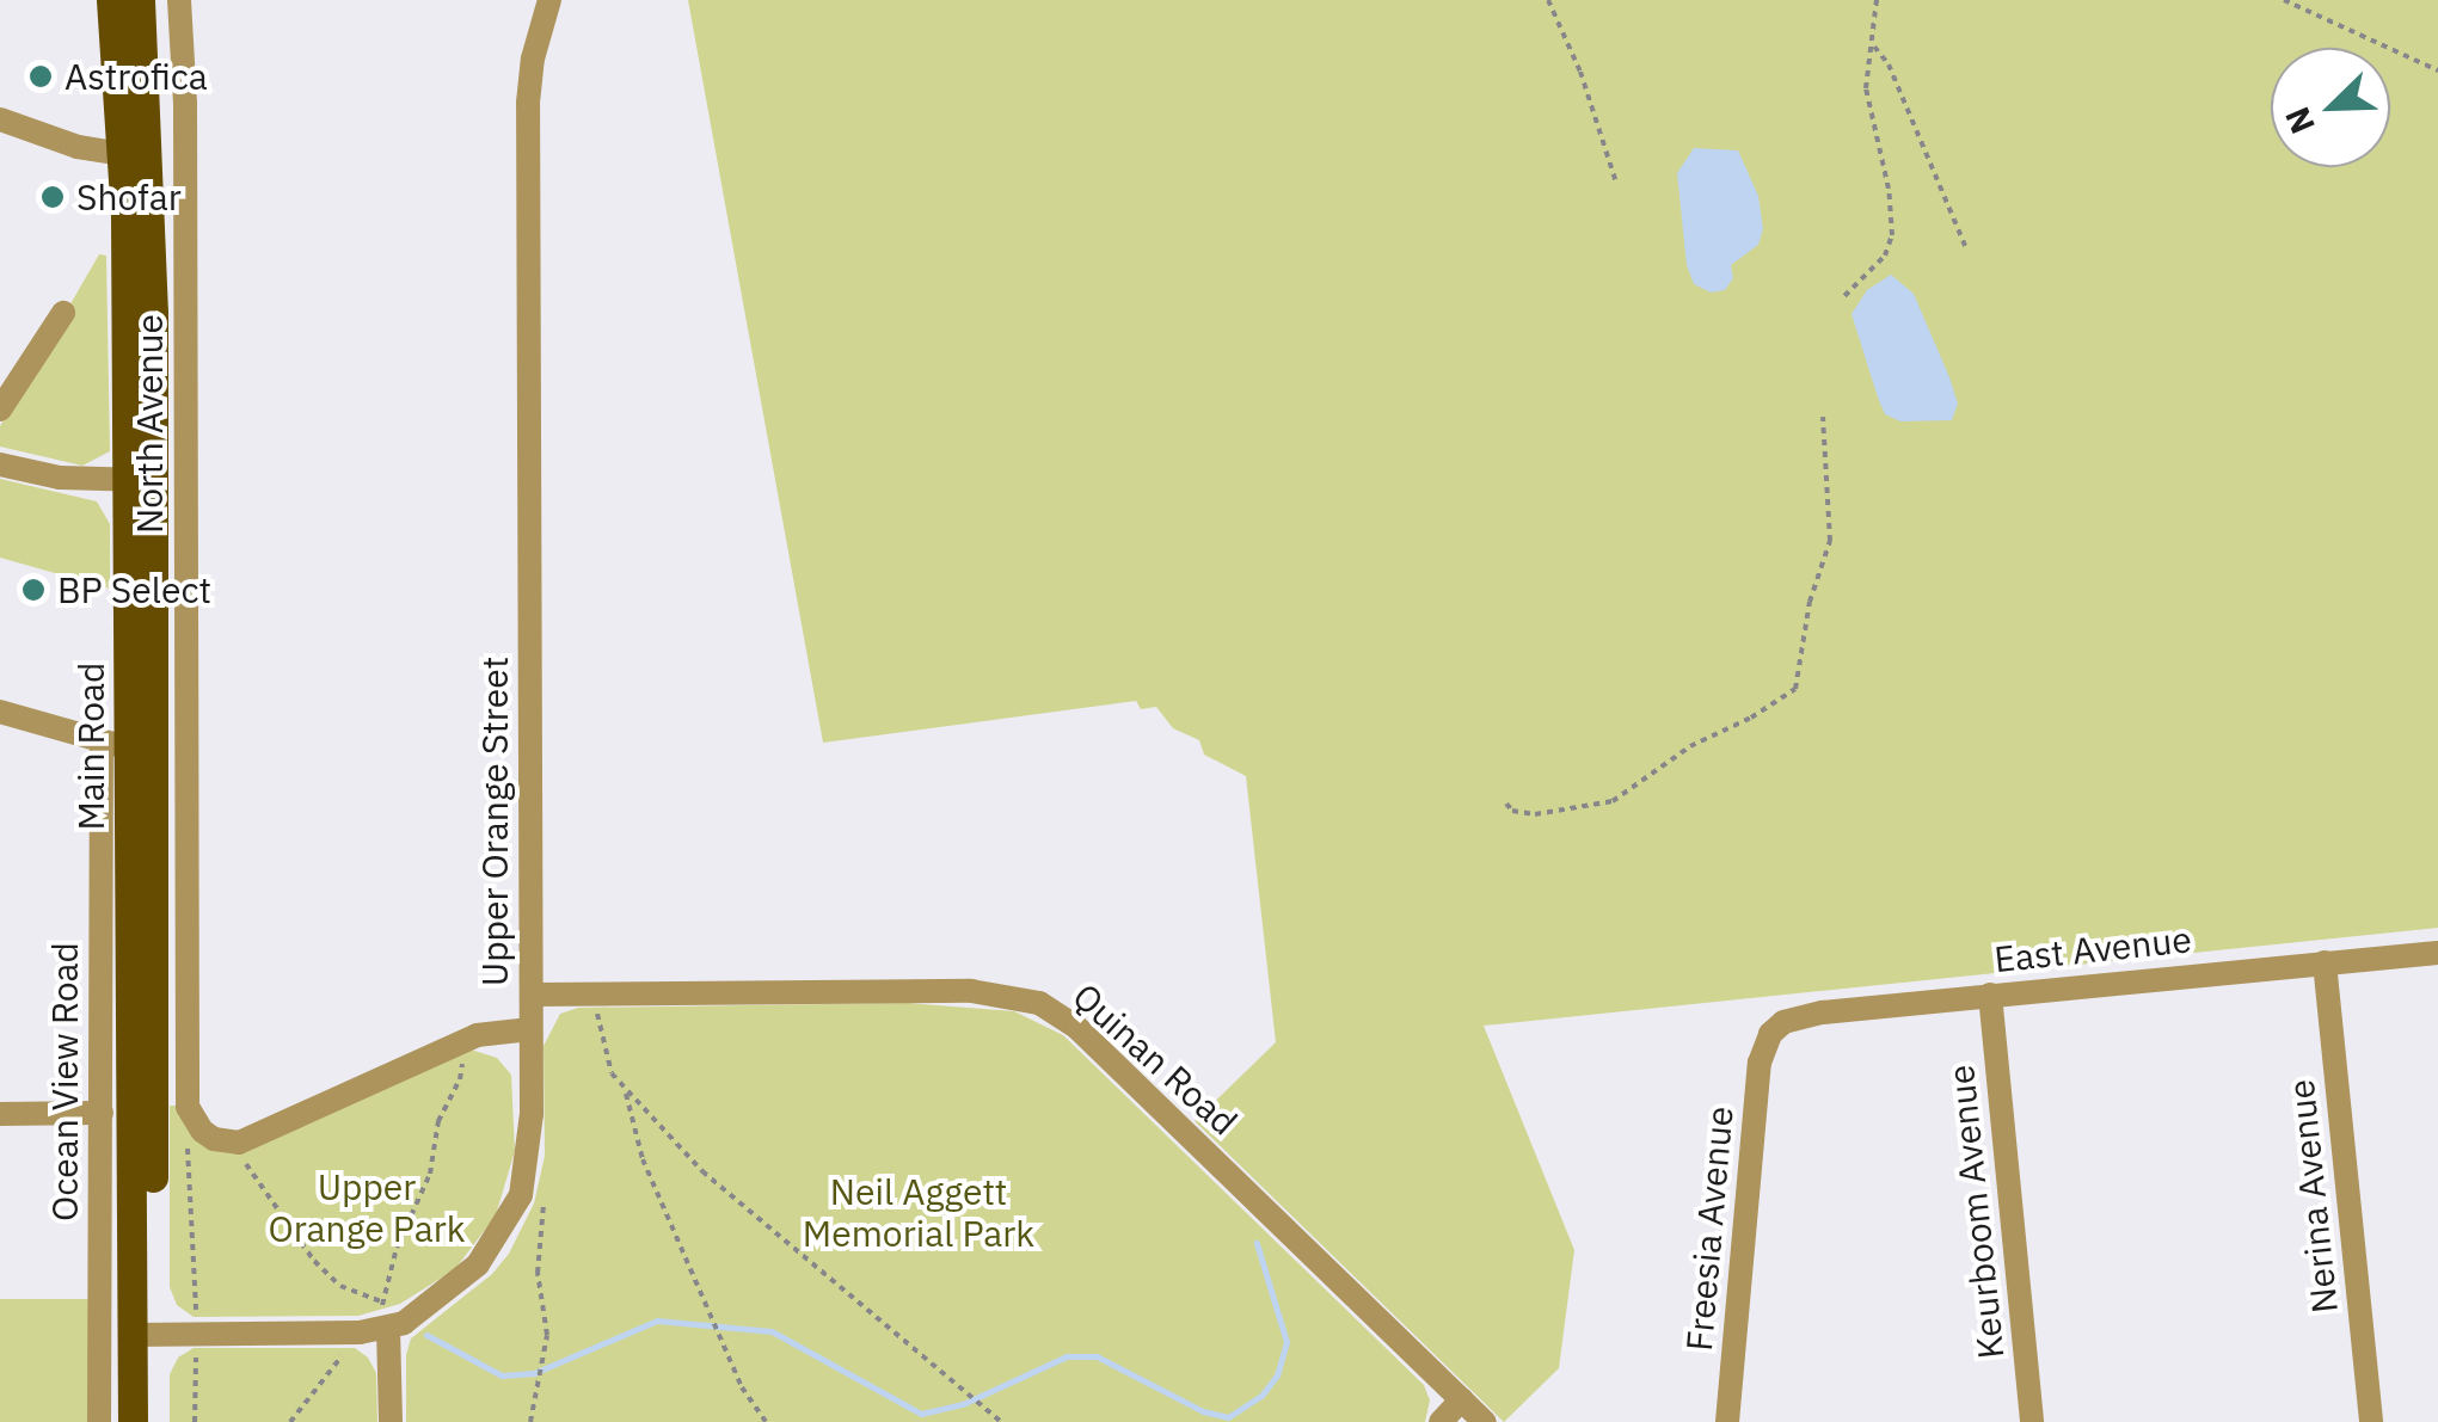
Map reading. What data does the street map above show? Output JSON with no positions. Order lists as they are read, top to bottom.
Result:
{
  "streets": {
    "main road": ["Main Road"],
    "street": [
      "North Avenue",
      "Upper Orange Street",
      "East Avenue",
      "Quinan Road",
      "Ocean View Road",
      "Nerina Avenue",
      "Keurboom Avenue",
      "Freesia Avenue"
    ]
  },
  "crossings": [
    ["Main Road", "Upper Orange Street"],
    ["Main Road", "Ocean View Road"],
    ["Upper Orange Street", "Quinan Road"],
    ["East Avenue", "Nerina Avenue"],
    ["East Avenue", "Keurboom Avenue"],
    ["East Avenue", "Freesia Avenue"]
  ],
  "parks": ["Upper Orange Park", "Neil Aggett Memorial Park"],
  "places": ["Astrofica", "Shofar", "BP Select"],
  "north": "bottom left"
}
